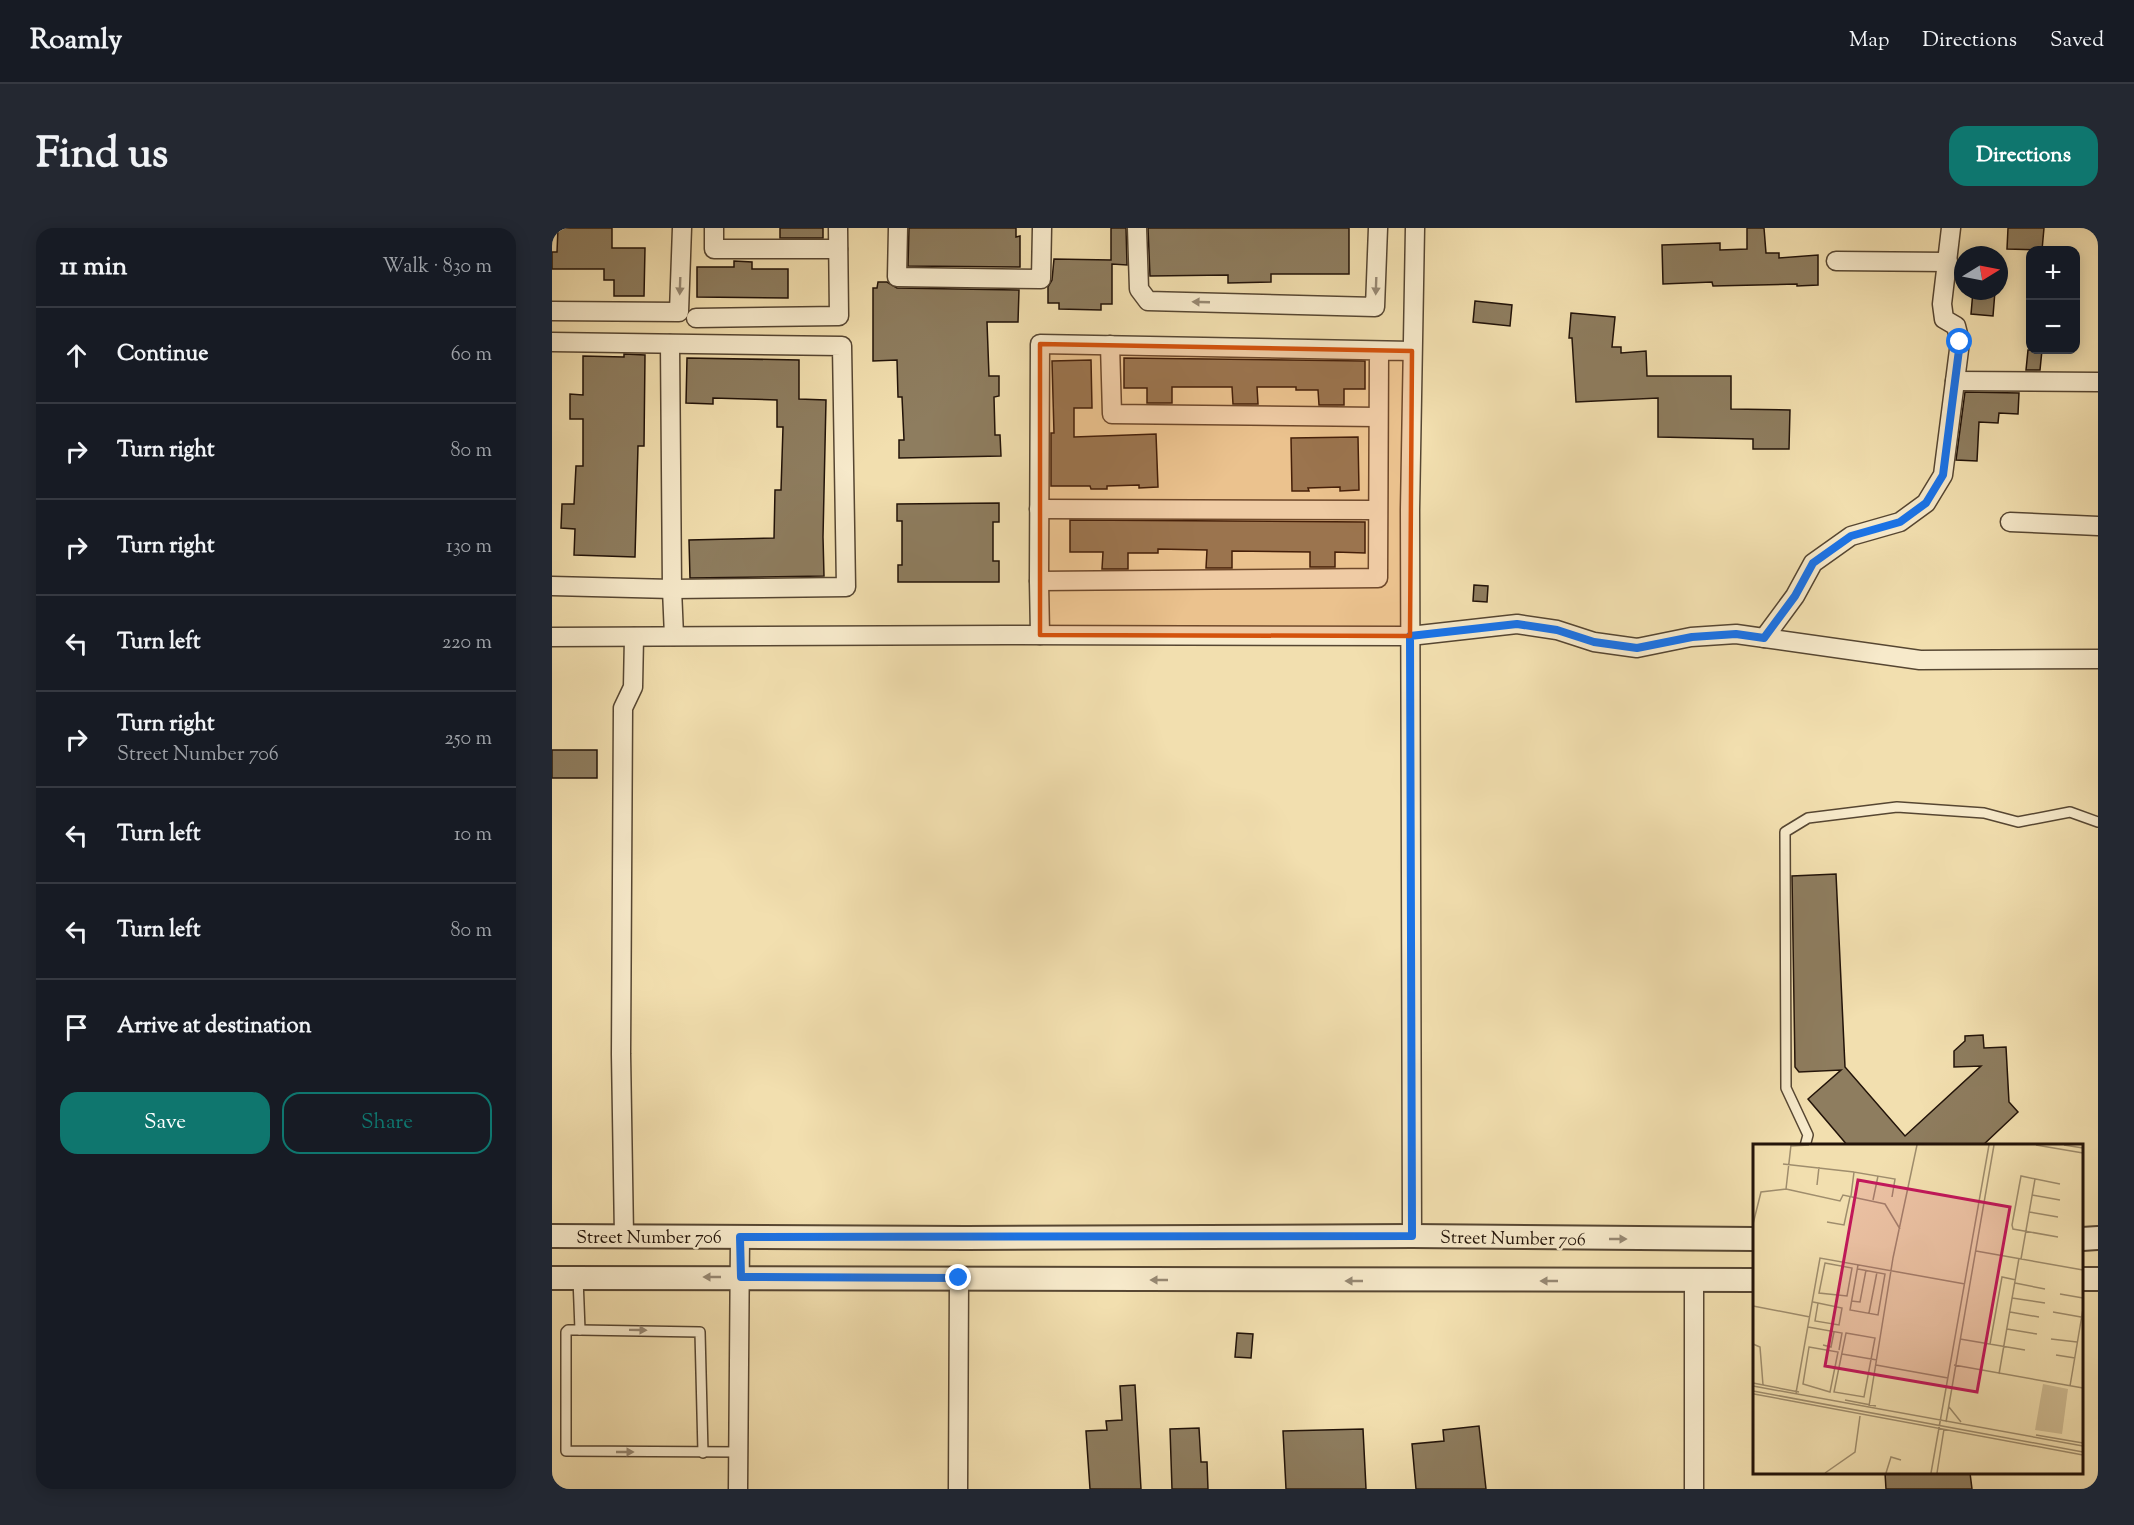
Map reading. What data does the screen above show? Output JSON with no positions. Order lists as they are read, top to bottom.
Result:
{
  "streets": {
    "street": ["Street Number 706"]
  },
  "north": "right",
  "page": {
    "header": "Roamly",
    "nav": ["Map", "Directions", "Saved"],
    "title": "Find us",
    "buttons": [
      "Directions",
      ["Save", "Share"]
    ],
    "heading": ["11 min", "Walk · 830 m"],
    "map_buttons": ["+", "−"],
    "list": [
      ["Continue", "60 m"],
      ["Turn right", "80 m"],
      ["Turn right", "130 m"],
      ["Turn left", "220 m"],
      ["Turn right", "Street Number 706", "250 m"],
      ["Turn left", "10 m"],
      ["Turn left", "80 m"],
      "Arrive at destination"
    ]
  }
}
